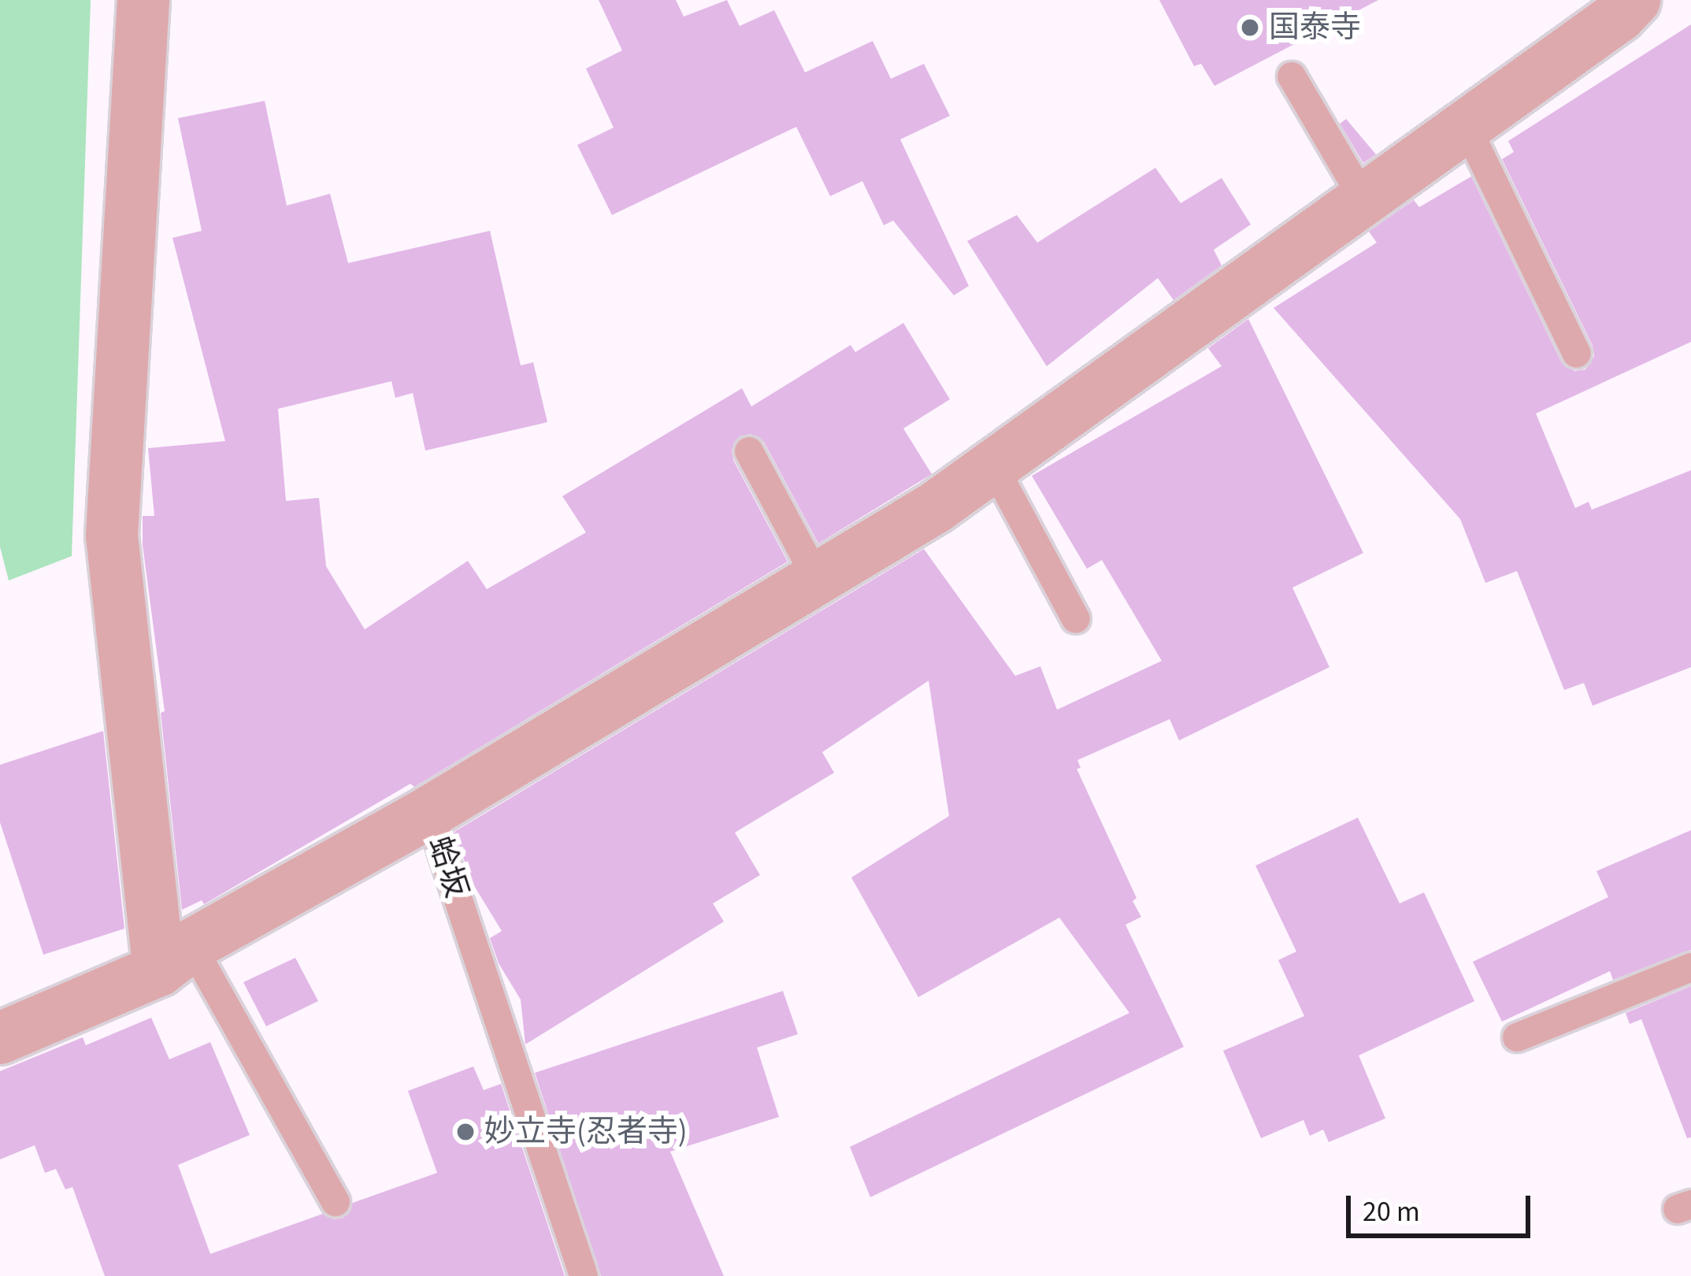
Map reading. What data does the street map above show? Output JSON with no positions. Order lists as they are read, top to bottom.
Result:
{
  "streets": {
    "street": ["蛤坂"]
  },
  "places": ["国泰寺", "妙立寺(忍者寺)"],
  "scale_bar": "20 m"
}
